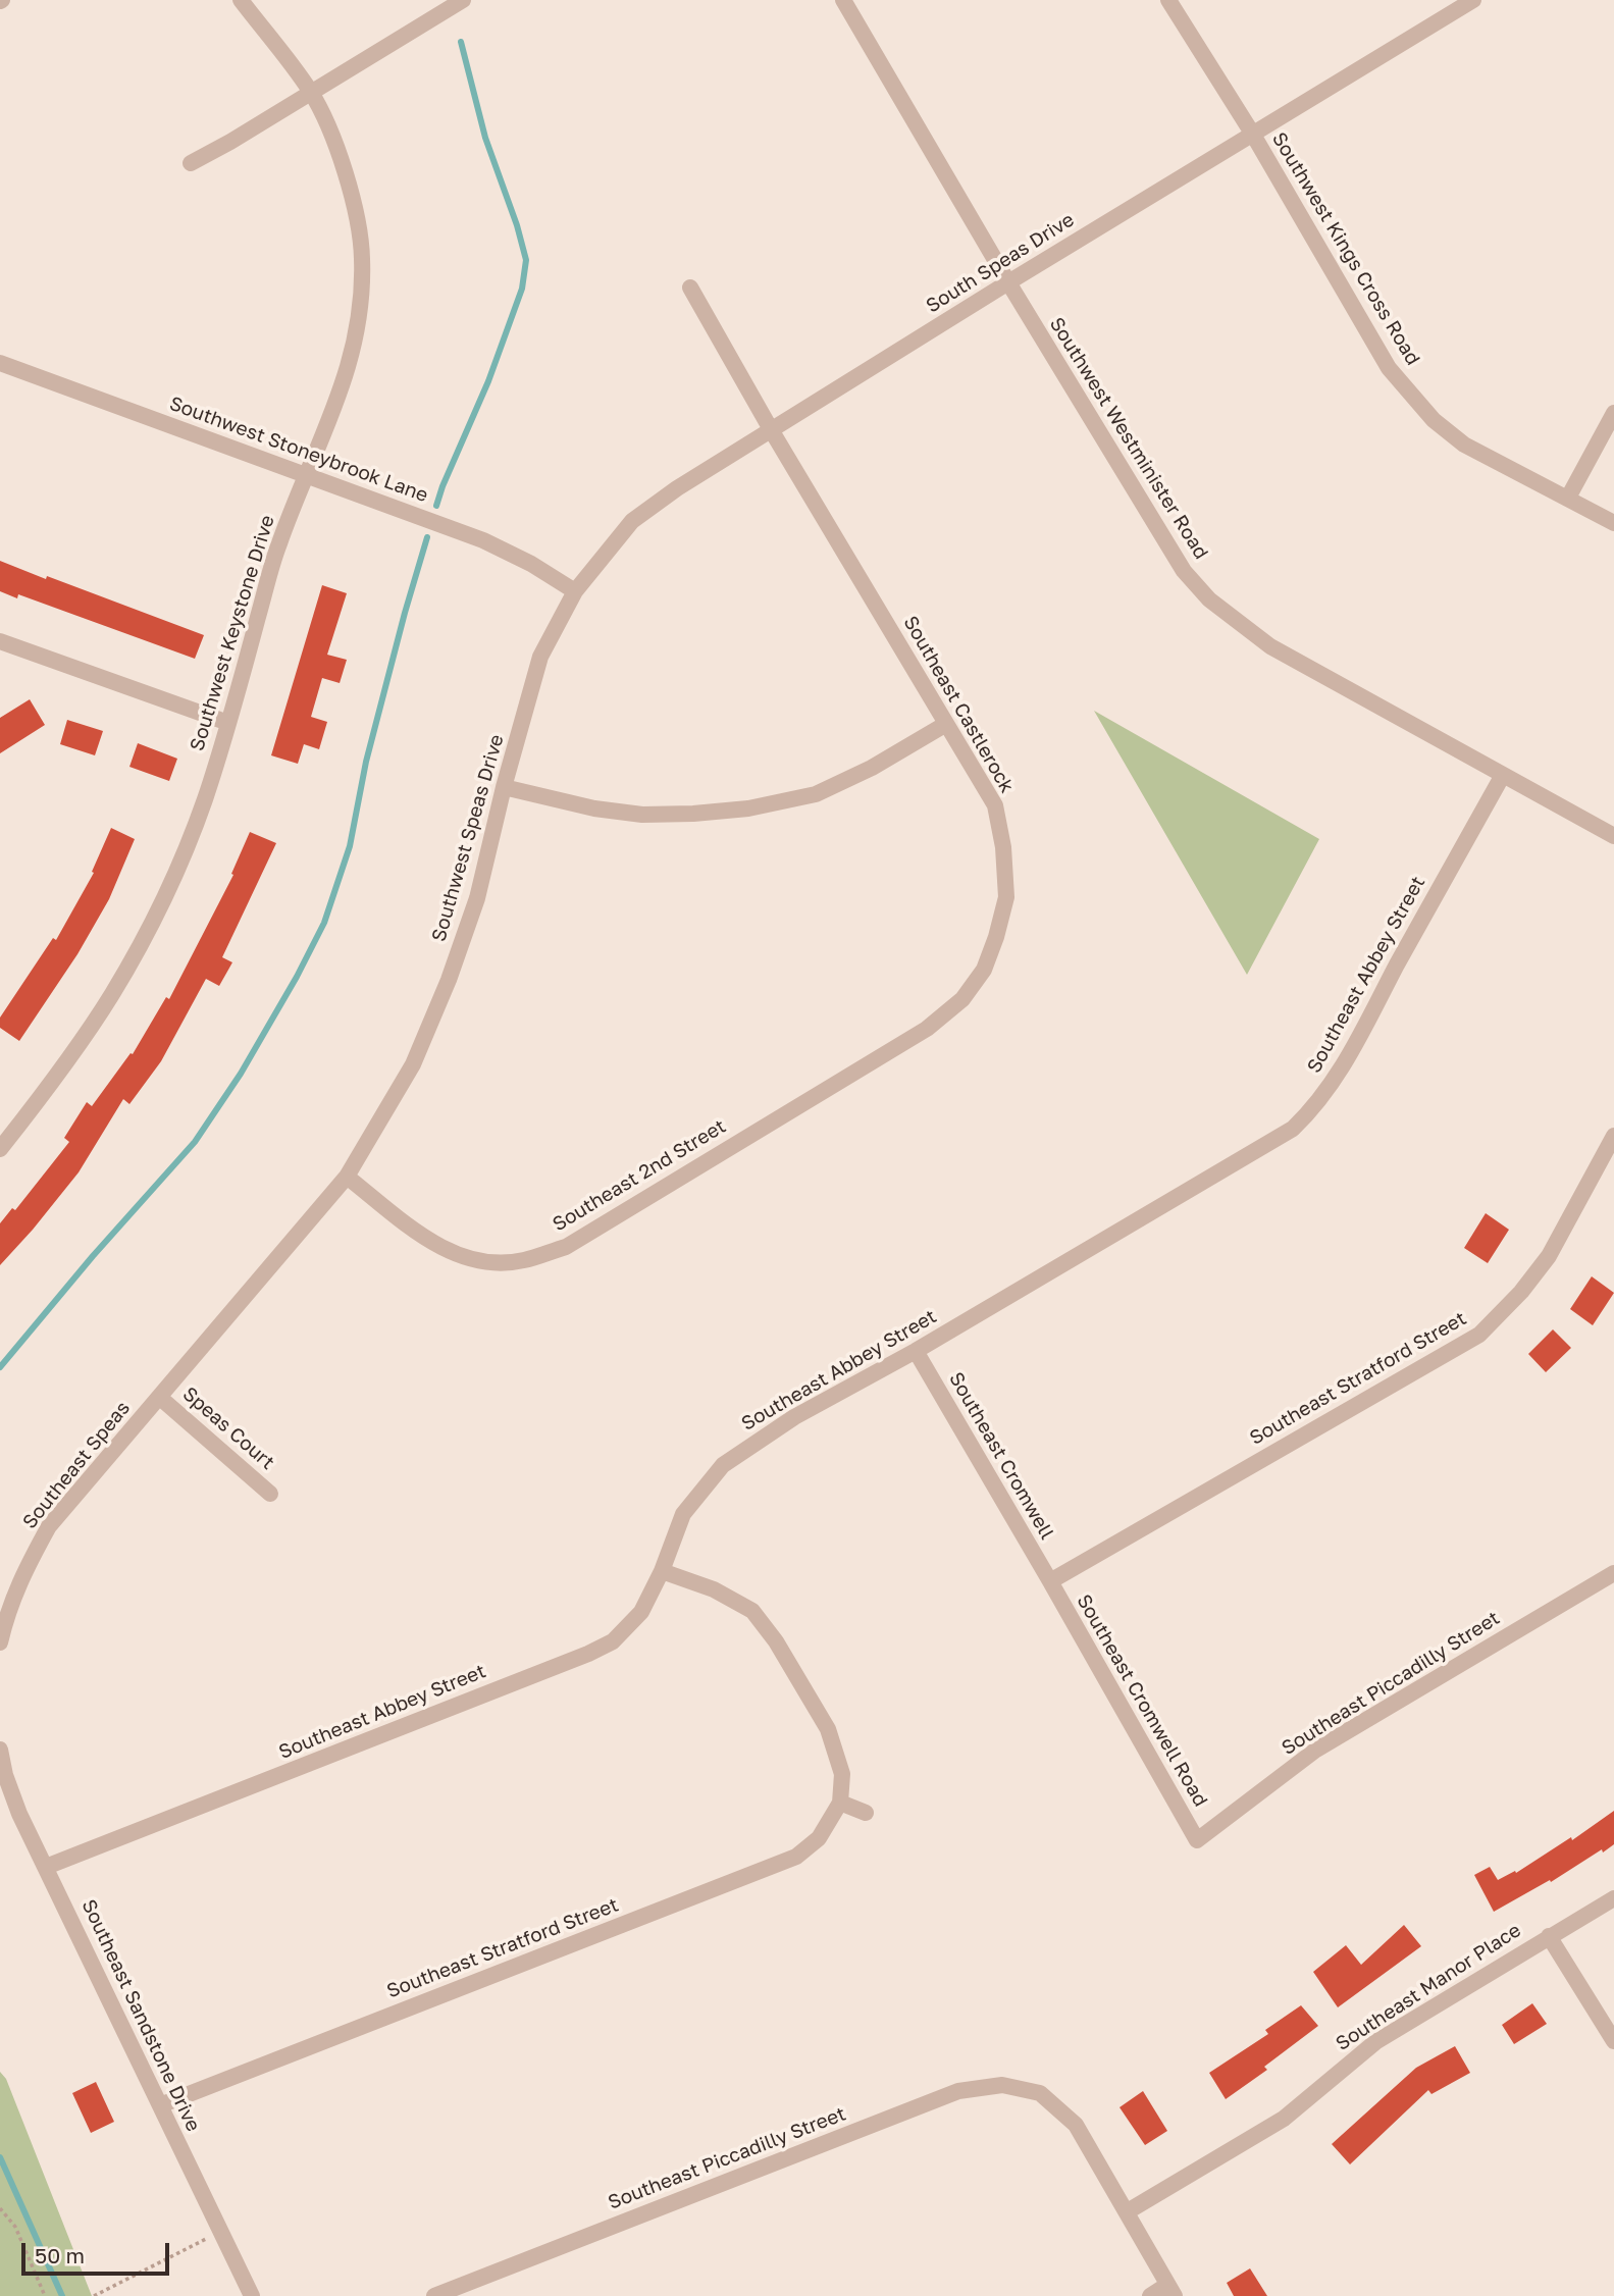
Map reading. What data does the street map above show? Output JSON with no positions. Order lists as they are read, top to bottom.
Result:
{
  "streets": {
    "street": [
      "Southwest Kings Cross Road",
      "South Speas Drive",
      "Southwest Westminister Road",
      "Southwest Stoneybrook Lane",
      "Southwest Keystone Drive",
      "Southeast Castlerock",
      "Southwest Speas Drive",
      "Southeast Abbey Street",
      "Southeast 2nd Street",
      "Southeast Stratford Street",
      "Speas Court",
      "Southeast Cromwell",
      "Southeast Speas",
      "Southeast Piccadilly Street",
      "Southeast Cromwell Road",
      "Southeast Manor Place",
      "Southeast Sandstone Drive"
    ]
  },
  "crossings": [
    ["Southwest Kings Cross Road", "South Speas Drive"],
    ["South Speas Drive", "Southwest Westminister Road"],
    ["South Speas Drive", "Southwest Stoneybrook Lane"],
    ["South Speas Drive", "Southeast Castlerock"],
    ["South Speas Drive", "Southwest Speas Drive"],
    ["Southwest Westminister Road", "Southeast Abbey Street"],
    ["Southwest Stoneybrook Lane", "Southwest Keystone Drive"],
    ["Southwest Stoneybrook Lane", "Southwest Speas Drive"],
    ["Southeast Castlerock", "Southeast 2nd Street"],
    ["Southwest Speas Drive", "Southeast 2nd Street"],
    ["Southwest Speas Drive", "Speas Court"],
    ["Southwest Speas Drive", "Southeast Speas"],
    ["Southeast Abbey Street", "Southeast Cromwell"],
    ["Southeast Abbey Street", "Southeast Sandstone Drive"],
    ["Southeast Stratford Street", "Southeast Cromwell"],
    ["Southeast Stratford Street", "Southeast Cromwell Road"],
    ["Southeast Stratford Street", "Southeast Sandstone Drive"],
    ["Speas Court", "Southeast Speas"],
    ["Southeast Cromwell", "Southeast Cromwell Road"],
    ["Southeast Piccadilly Street", "Southeast Cromwell Road"],
    ["Southeast Piccadilly Street", "Southeast Manor Place"]
  ],
  "scale_bar": "50 m"
}
